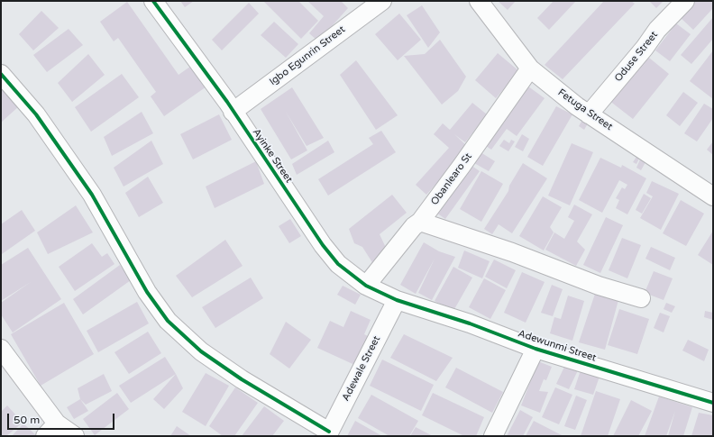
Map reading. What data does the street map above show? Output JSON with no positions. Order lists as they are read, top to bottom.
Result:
{
  "streets": {
    "street": [
      "Igbo Egunrin Street",
      "Oduse Street",
      "Fetuga Street",
      "Ayinke Street",
      "Obanlearo St",
      "Adewunmi Street",
      "Adewale Street"
    ]
  },
  "crossings": [
    ["Igbo Egunrin Street", "Ayinke Street"],
    ["Oduse Street", "Fetuga Street"],
    ["Fetuga Street", "Obanlearo St"],
    ["Ayinke Street", "Obanlearo St"],
    ["Ayinke Street", "Adewunmi Street"],
    ["Ayinke Street", "Adewale Street"],
    ["Adewunmi Street", "Adewale Street"]
  ],
  "scale_bar": "50 m"
}
